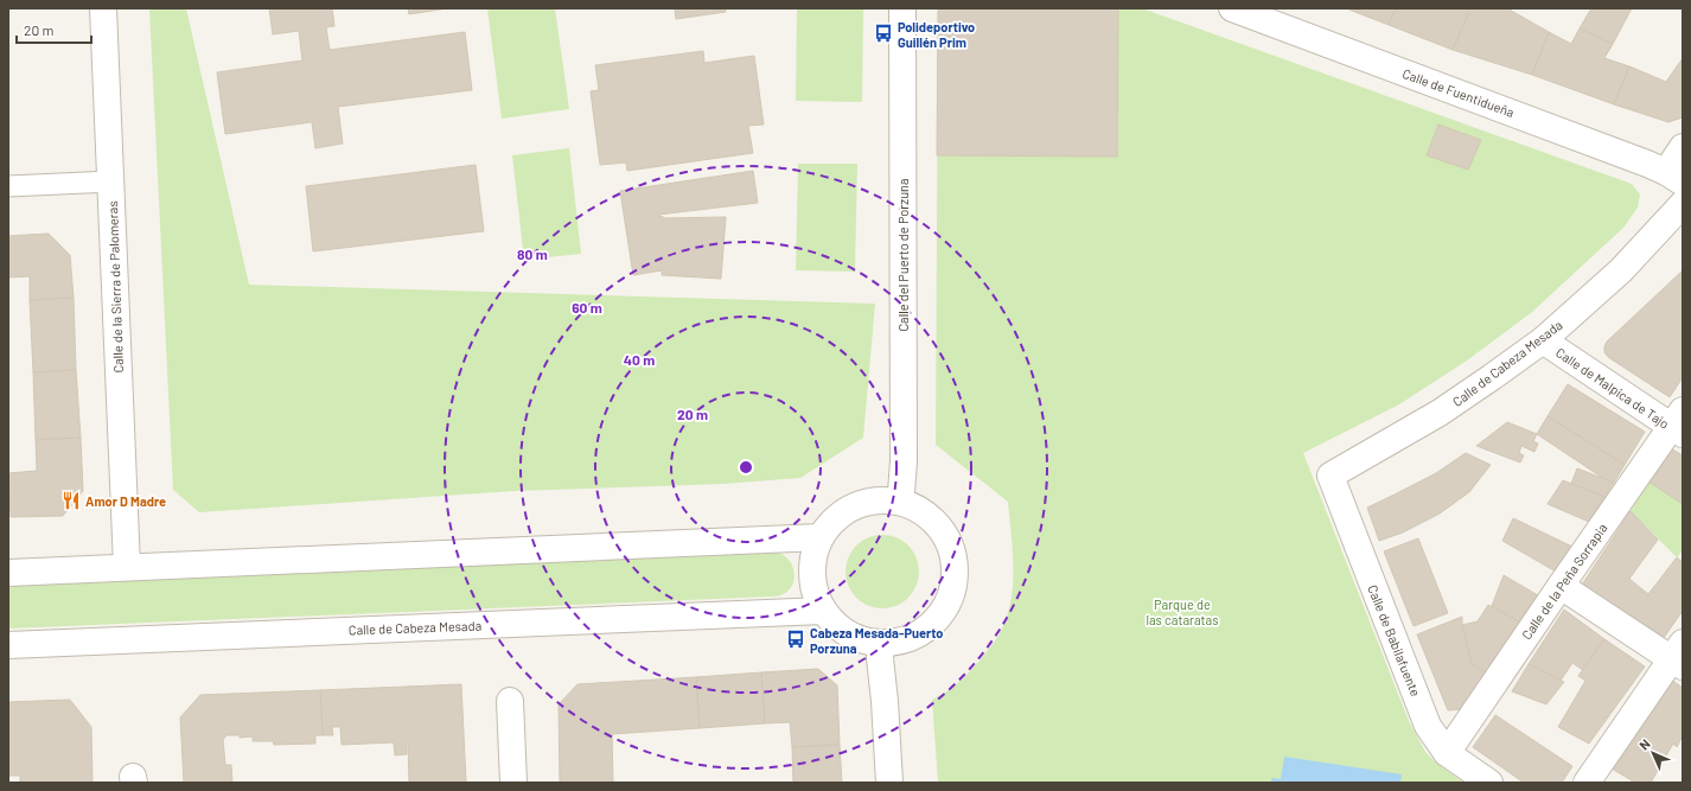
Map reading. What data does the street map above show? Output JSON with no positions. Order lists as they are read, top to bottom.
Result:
{
  "streets": {
    "street": [
      "Calle de Fuentidueña",
      "Calle del Puerto de Porzuna",
      "Calle de la Sierra de Palomeras",
      "Calle de Cabeza Mesada",
      "Calle de Malpica de Tajo",
      "Calle de la Peña Sorrapia",
      "Calle de Babilafuente"
    ]
  },
  "crossings": [
    ["Calle del Puerto de Porzuna", "Calle de Cabeza Mesada"],
    ["Calle de Cabeza Mesada", "Calle de Malpica de Tajo"],
    ["Calle de Cabeza Mesada", "Calle de Babilafuente"],
    ["Calle de Malpica de Tajo", "Calle de la Peña Sorrapia"],
    ["Calle de la Peña Sorrapia", "Calle de Babilafuente"]
  ],
  "parks": ["Parque de las cataratas"],
  "places": {
    "bus stop": ["Polideportivo Guillén Prim", "Cabeza Mesada-Puerto Porzuna"],
    "restaurant": ["Amor D Madre"]
  },
  "scale_bar": "20 m",
  "north": "top left",
  "rings": [
    "80 m",
    "60 m",
    "40 m",
    "20 m"
  ]
}
